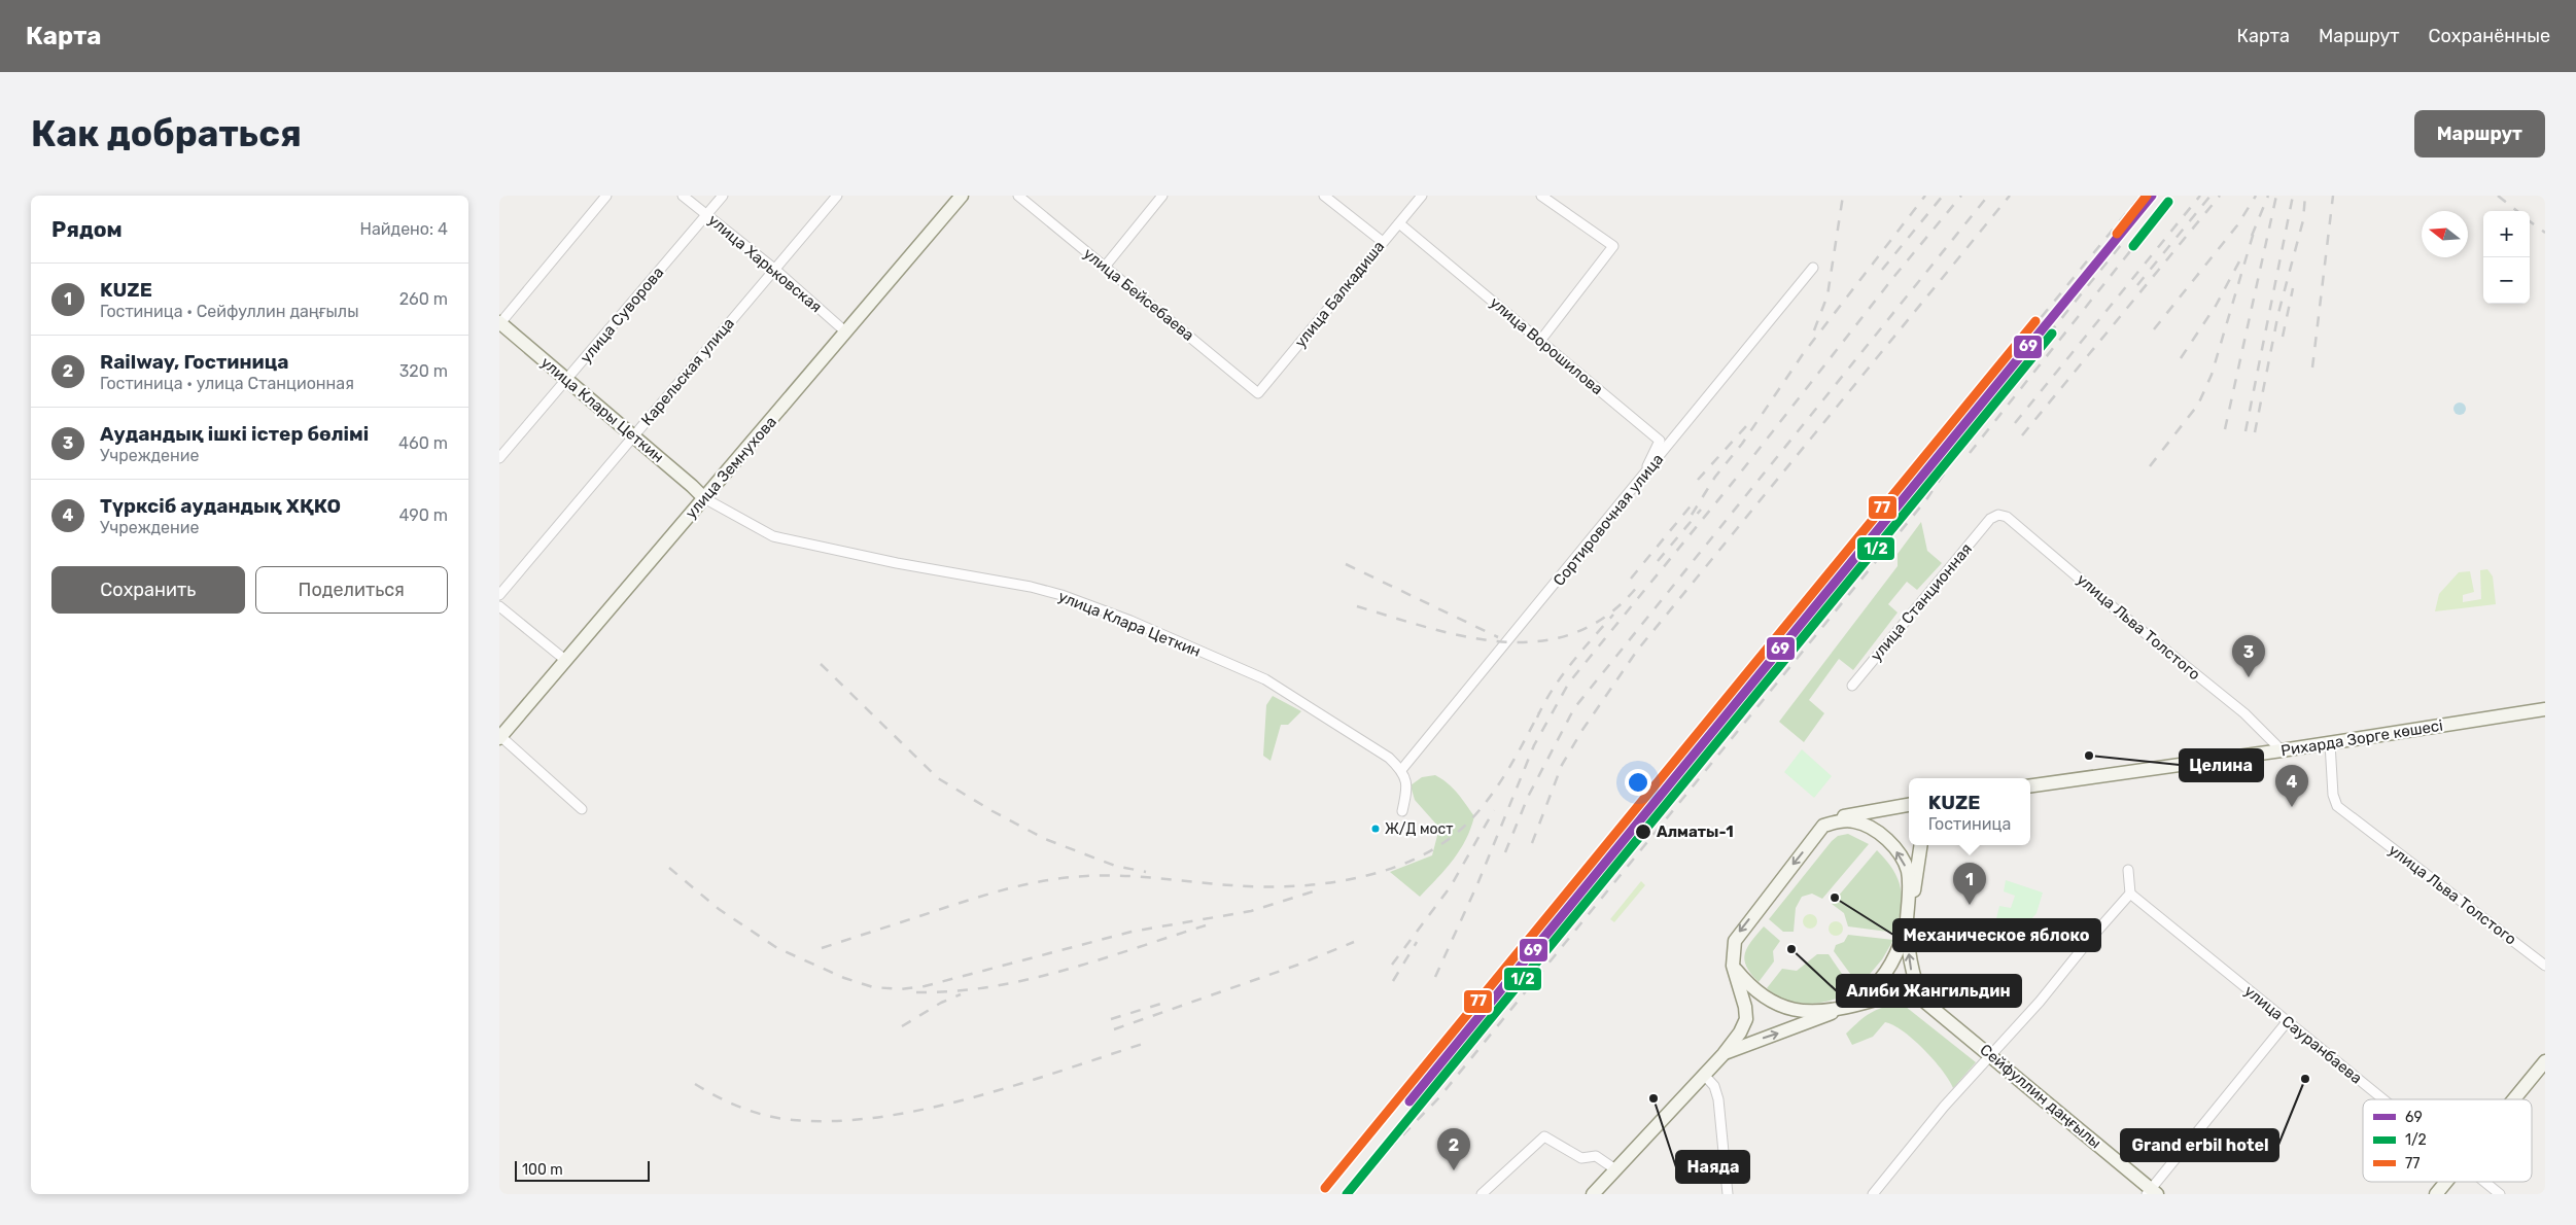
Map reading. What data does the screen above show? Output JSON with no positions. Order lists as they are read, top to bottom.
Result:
{
  "streets": {
    "main road": [
      "улица Клары Цеткин",
      "улица Земнухова",
      "Рихарда Зорге көшесі",
      "Сейфуллин даңғылы"
    ],
    "street": [
      "улица Харьковская",
      "улица Бейсебаева",
      "улица Балкадиша",
      "улица Суворова",
      "улица Ворошилова",
      "Карельская улица",
      "Сортировочная улица",
      "улица Станционная",
      "улица Клара Цеткин",
      "улица Льва Толстого",
      "улица Сауранбаева"
    ]
  },
  "crossings": [
    ["улица Харьковская", "улица Суворова"],
    ["улица Харьковская", "Карельская улица"],
    ["улица Харьковская", "улица Земнухова"],
    ["улица Бейсебаева", "улица Балкадиша"],
    ["улица Балкадиша", "улица Ворошилова"],
    ["улица Суворова", "улица Клары Цеткин"],
    ["улица Ворошилова", "Сортировочная улица"],
    ["Карельская улица", "улица Клары Цеткин"],
    ["улица Клары Цеткин", "улица Земнухова"],
    ["улица Клары Цеткин", "улица Клара Цеткин"],
    ["улица Земнухова", "улица Клара Цеткин"],
    ["Сортировочная улица", "улица Клара Цеткин"],
    ["улица Станционная", "улица Льва Толстого"],
    ["улица Льва Толстого", "Рихарда Зорге көшесі"]
  ],
  "places": [
    "Целина",
    "Ж/Д мост",
    "Алматы-1",
    "Механическое яблоко",
    "Алиби Жангильдин",
    "Grand erbil hotel",
    "Наяда"
  ],
  "lines": ["transit line 69", "transit line 77", "transit line 1/2"],
  "legend": ["69", "1/2", "77"],
  "scale_bar": "100 m",
  "north": "left",
  "page": {
    "header": "Карта",
    "nav": ["Карта", "Маршрут", "Сохранённые"],
    "buttons": [
      "Маршрут",
      ["Сохранить", "Поделиться"]
    ],
    "title": "Как добраться",
    "heading": ["Рядом", "Найдено: 4"],
    "map_buttons": ["+", "−"],
    "list": [
      {
        "mark": "1",
        "name": "KUZE",
        "note": "Гостиница · Сейфуллин даңғылы",
        "value": "260 m"
      },
      {
        "mark": "2",
        "name": "Railway, Гостиница",
        "note": "Гостиница · улица Станционная",
        "value": "320 m"
      },
      {
        "mark": "3",
        "name": "Аудандық ішкі істер бөлімі",
        "note": "Учреждение",
        "value": "460 m"
      },
      {
        "mark": "4",
        "name": "Түрксіб аудандық ХҚКО",
        "note": "Учреждение",
        "value": "490 m"
      }
    ],
    "pins": [
      "3",
      "4",
      "1",
      "2"
    ],
    "popup": ["KUZE", "Гостиница"],
    "scale": "100 m"
  }
}
